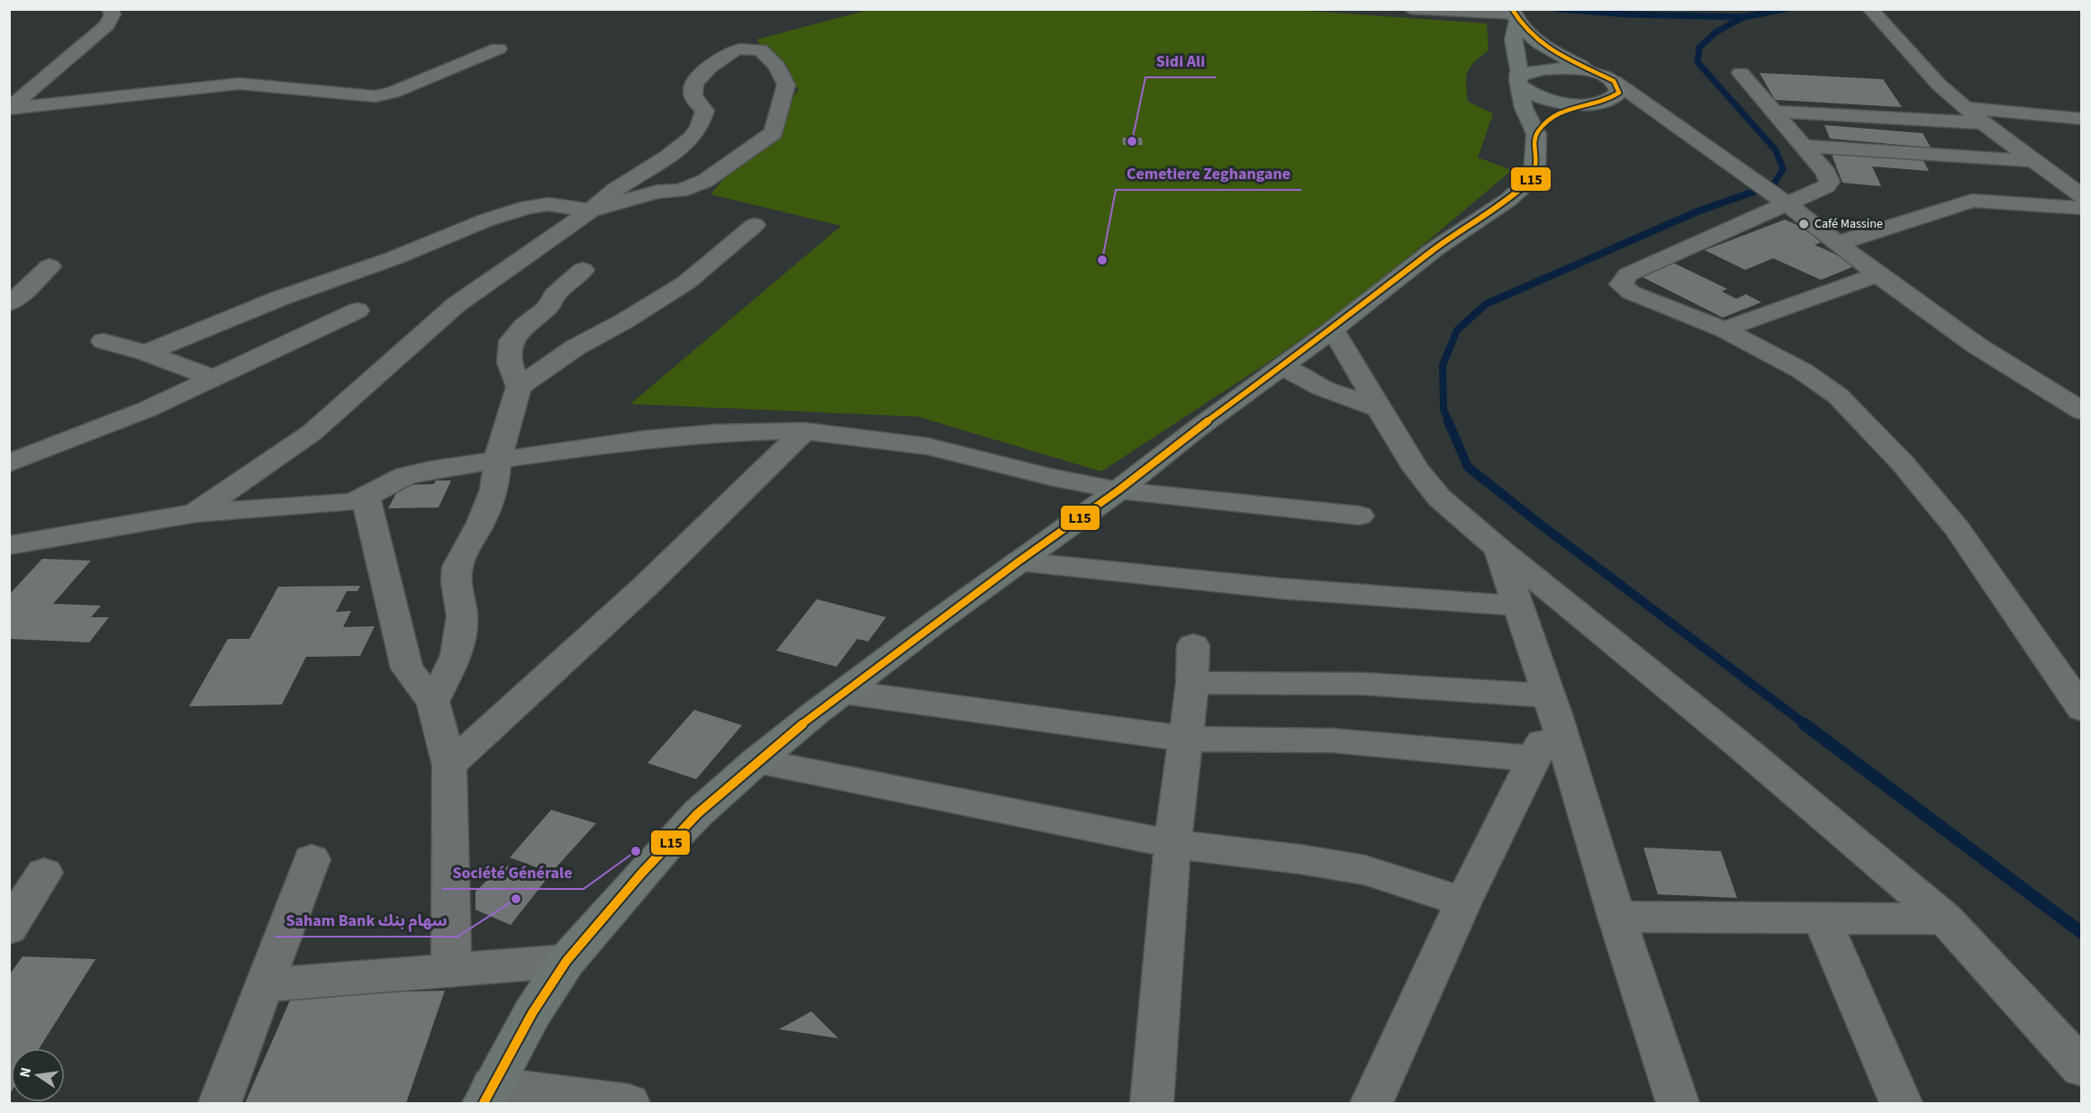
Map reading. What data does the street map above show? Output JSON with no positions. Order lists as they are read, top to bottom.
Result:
{
  "places": [
    "Sidi Ali",
    "Café Massine",
    "Cemetiere Zeghangane",
    "Société Générale",
    "Saham Bank سهام بنك"
  ],
  "lines": ["transit line L15"],
  "north": "left"
}
